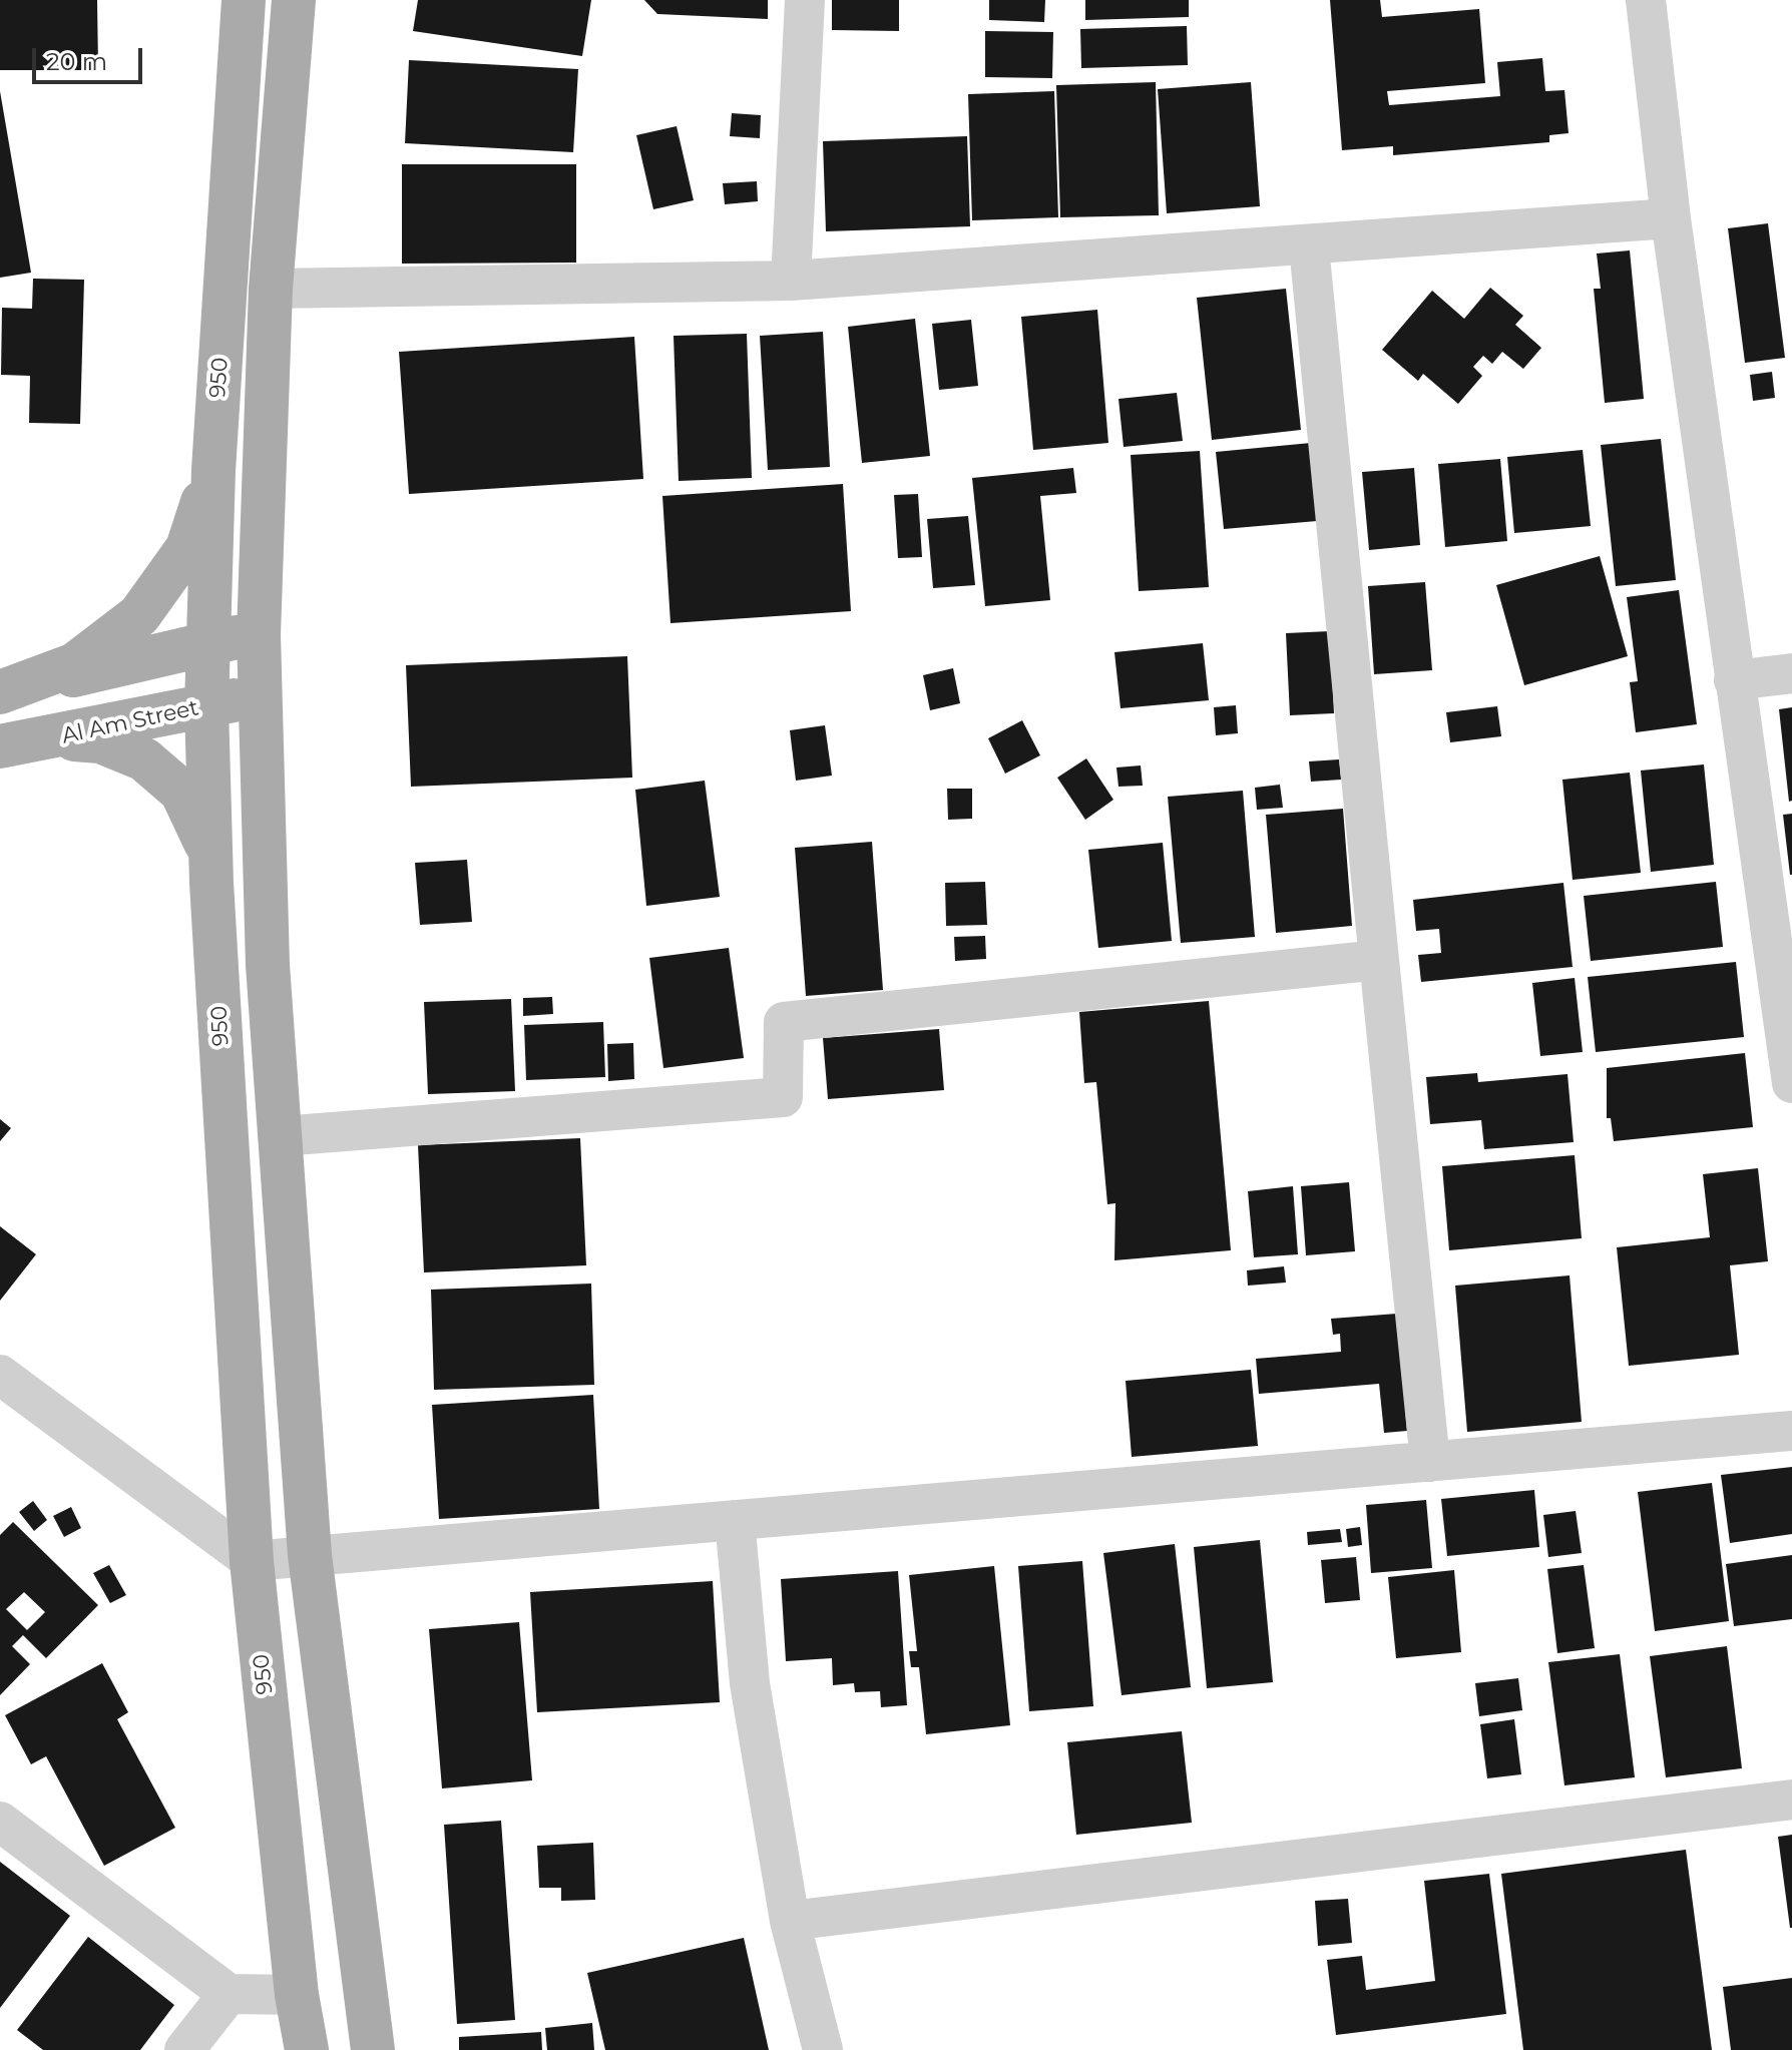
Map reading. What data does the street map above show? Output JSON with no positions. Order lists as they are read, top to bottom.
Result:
{
  "streets": {
    "main road": ["950", "Al Am Street"]
  },
  "crossings": [
    ["950", "Al Am Street"]
  ],
  "scale_bar": "20 m"
}
